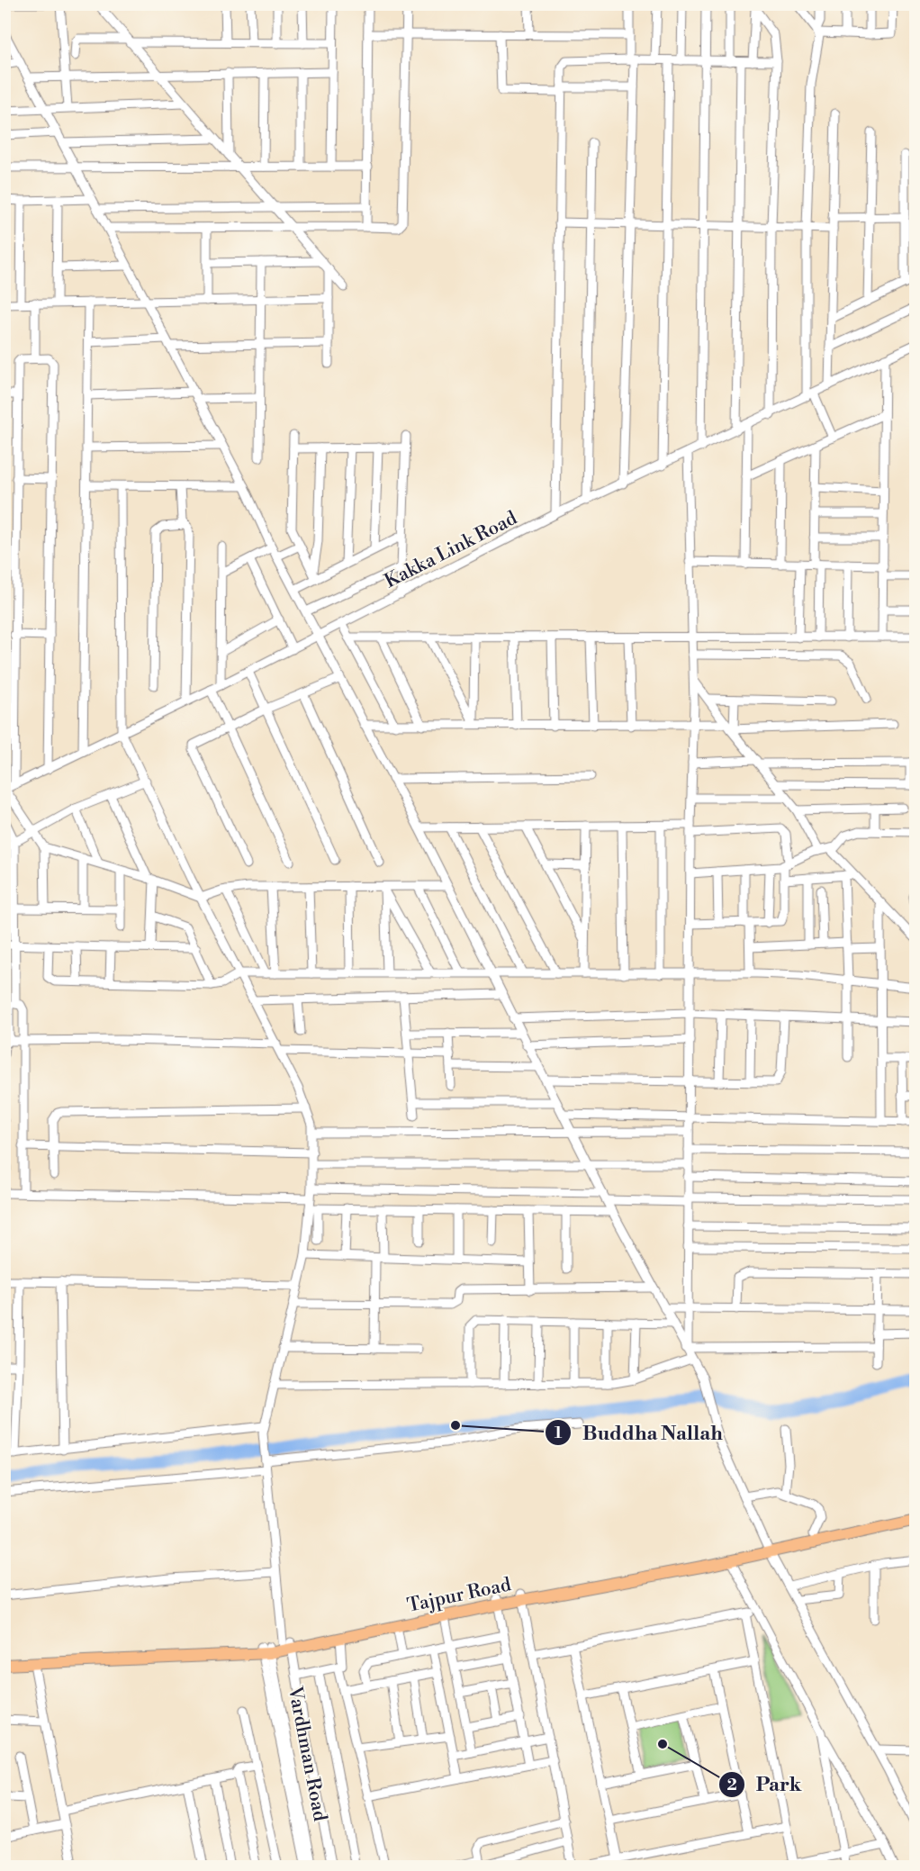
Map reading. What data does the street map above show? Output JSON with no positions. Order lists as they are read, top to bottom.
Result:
{
  "streets": {
    "main road": ["Tajpur Road"],
    "street": ["Kakka Link Road", "Vardhman Road"]
  },
  "crossings": [
    ["Tajpur Road", "Vardhman Road"]
  ],
  "places": ["Buddha Nallah", "Park"]
}
